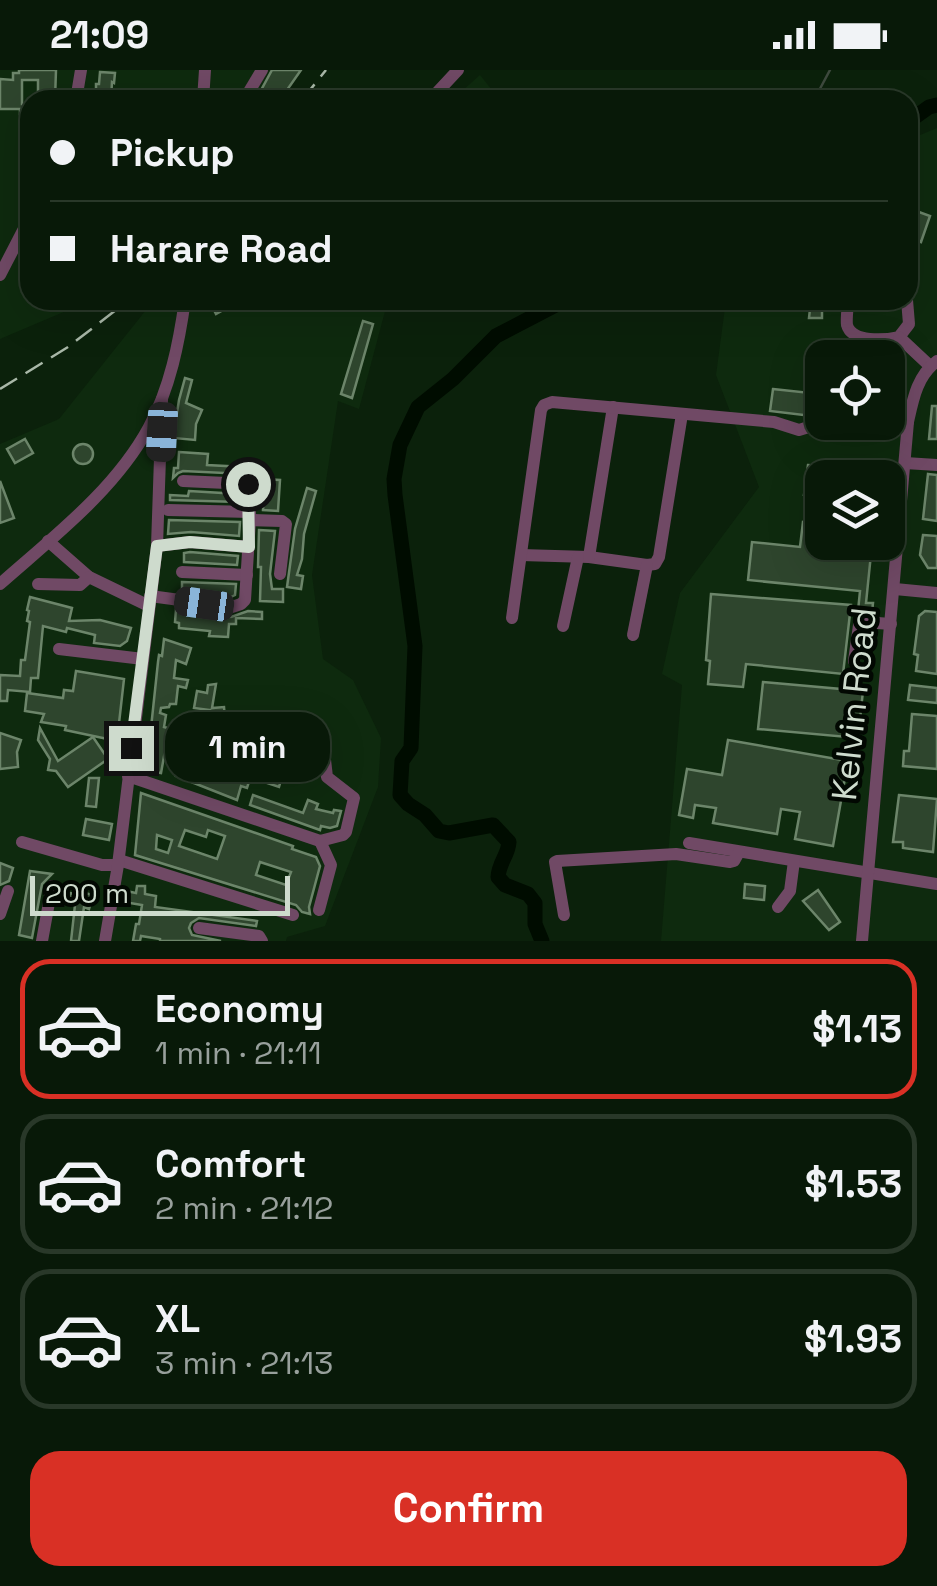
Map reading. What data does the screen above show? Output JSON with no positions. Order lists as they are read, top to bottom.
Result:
{
  "streets": {
    "street": ["Kelvin Road"]
  },
  "scale_bar": "200 m",
  "page": {
    "status": "21:09",
    "banner": ["Pickup", "Harare Road"],
    "bubble": "1 min",
    "scale": "200 m",
    "list": [
      {
        "name": "Economy",
        "note": "1 min · 21:11",
        "value": "$1.13"
      },
      {
        "name": "Comfort",
        "note": "2 min · 21:12",
        "value": "$1.53"
      },
      {
        "name": "XL",
        "note": "3 min · 21:13",
        "value": "$1.93"
      }
    ],
    "buttons": "Confirm"
  }
}
